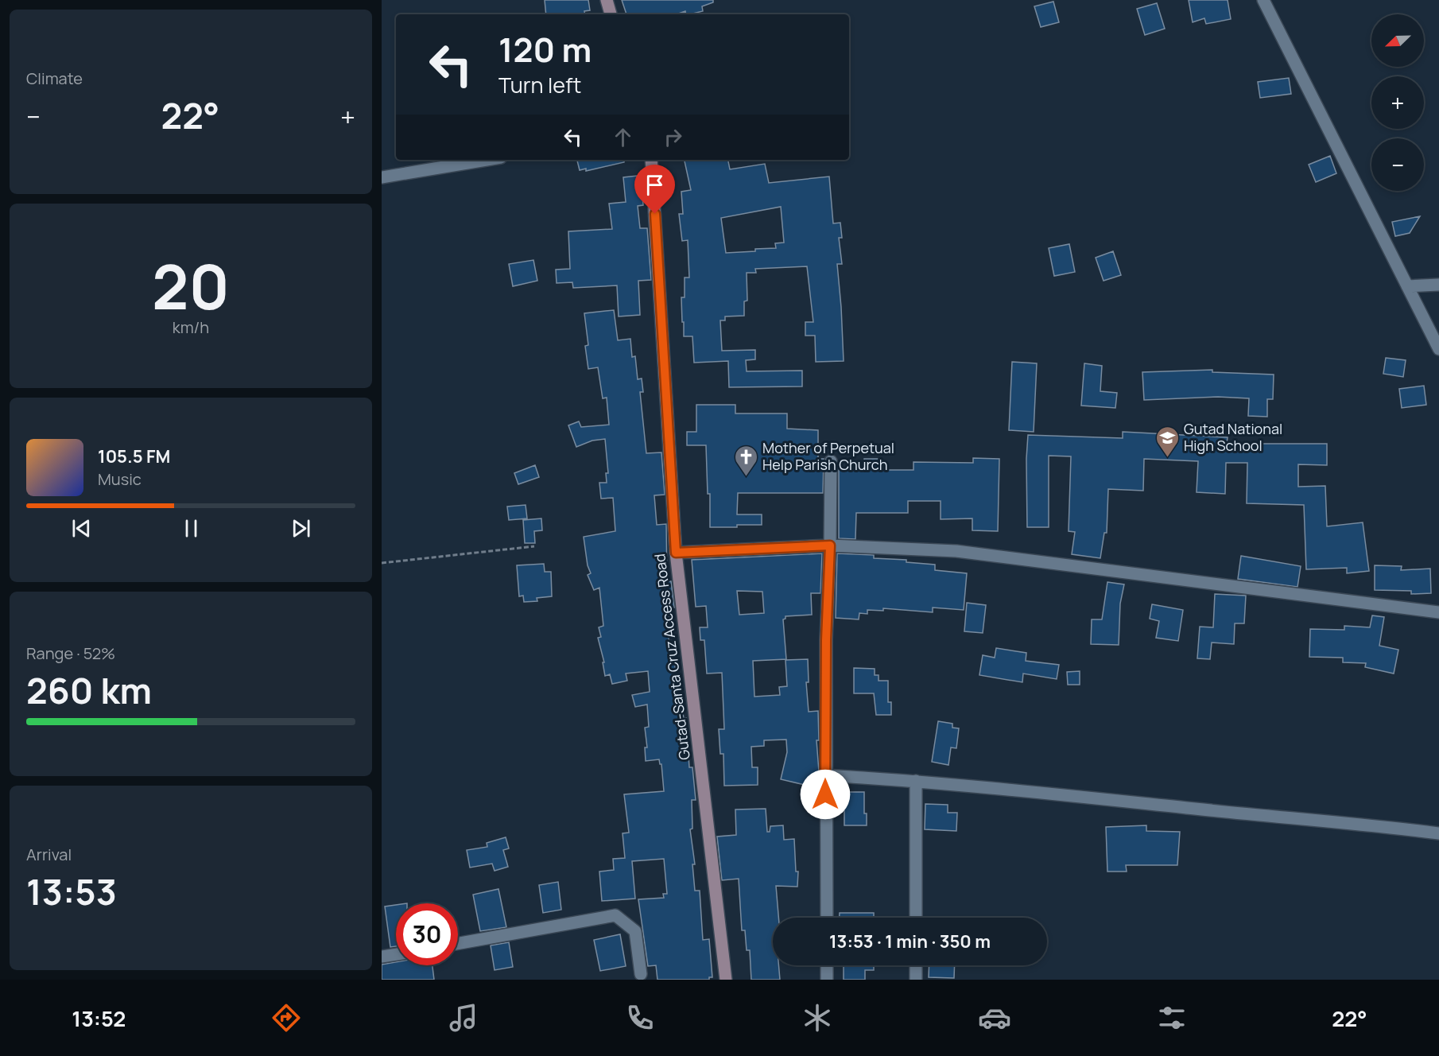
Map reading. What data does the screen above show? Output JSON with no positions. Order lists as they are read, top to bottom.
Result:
{
  "streets": {
    "main road": ["Gutad-Santa Cruz Access Road"]
  },
  "places": {
    "school or university": ["Gutad National High School"],
    "church": ["Mother of Perpetual Help Parish Church"]
  },
  "north": "bottom left",
  "page": {
    "tile": [
      "Climate",
      ["20", "km/h"],
      ["Range · 52%", "260 km"],
      ["Arrival", "13:53"]
    ],
    "map_buttons": ["+", "−"],
    "turn": ["120 m", "Turn left"],
    "heat": ["−", "22°", "+"],
    "song": ["105.5 FM", "Music"],
    "limit": "30",
    "trip": "13:53 · 1 min · 350 m",
    "tabs": ["13:52", "22°"]
  }
}
